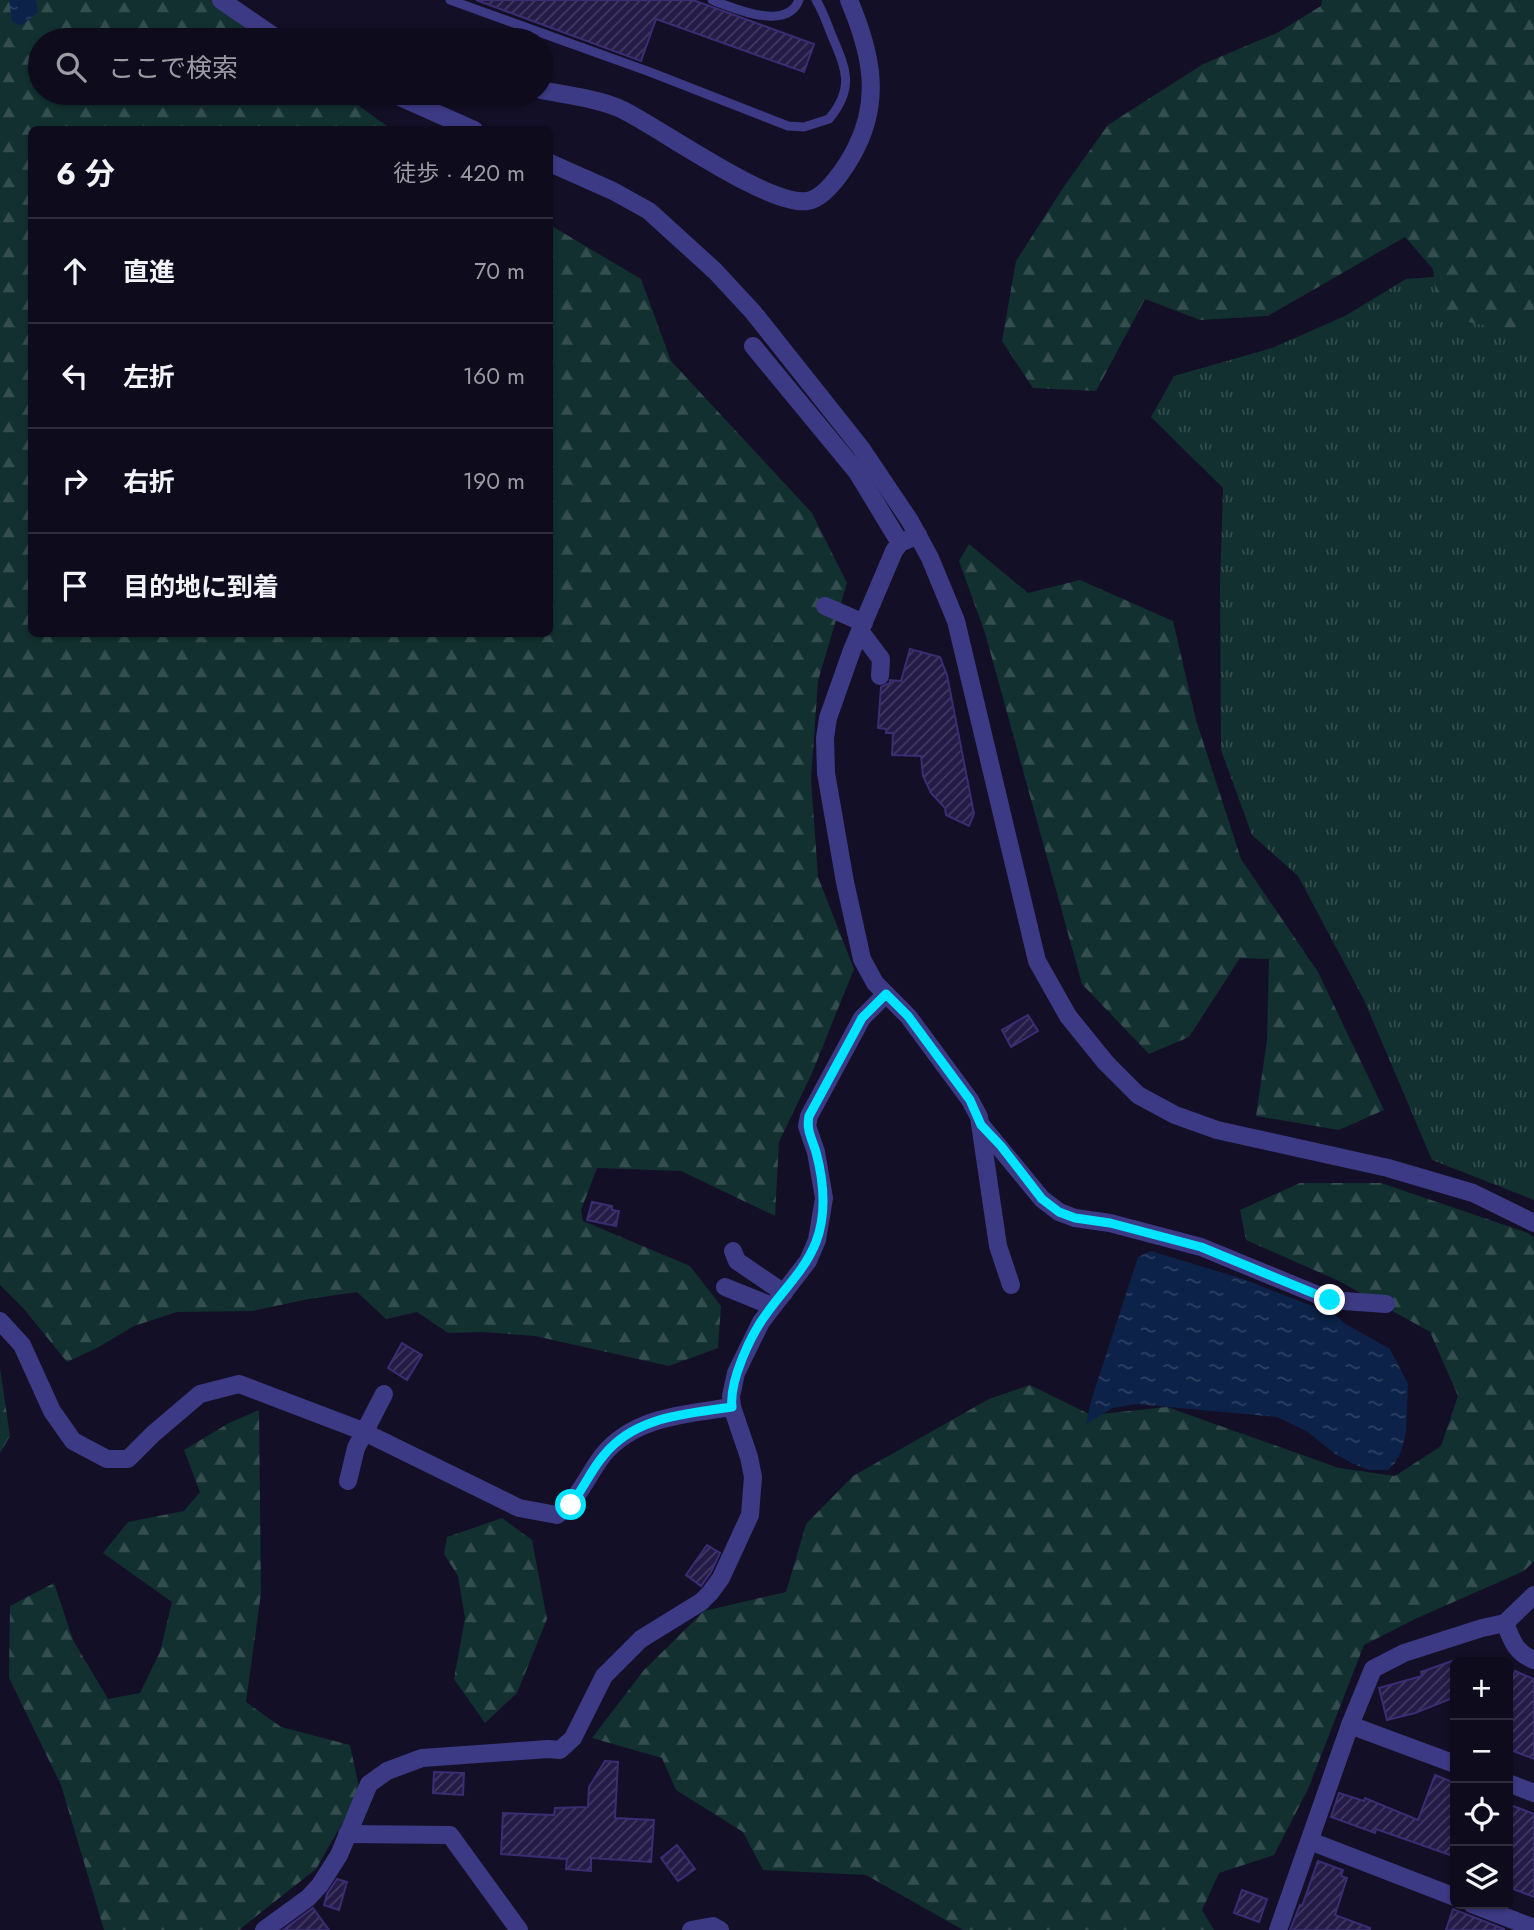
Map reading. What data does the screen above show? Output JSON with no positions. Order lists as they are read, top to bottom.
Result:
{
  "page": {
    "search": "ここで検索",
    "heading": ["6 分", "徒歩 · 420 m"],
    "list": [
      ["直進", "70 m"],
      ["左折", "160 m"],
      ["右折", "190 m"],
      "目的地に到着"
    ],
    "map_buttons": ["+", "−"]
  }
}
